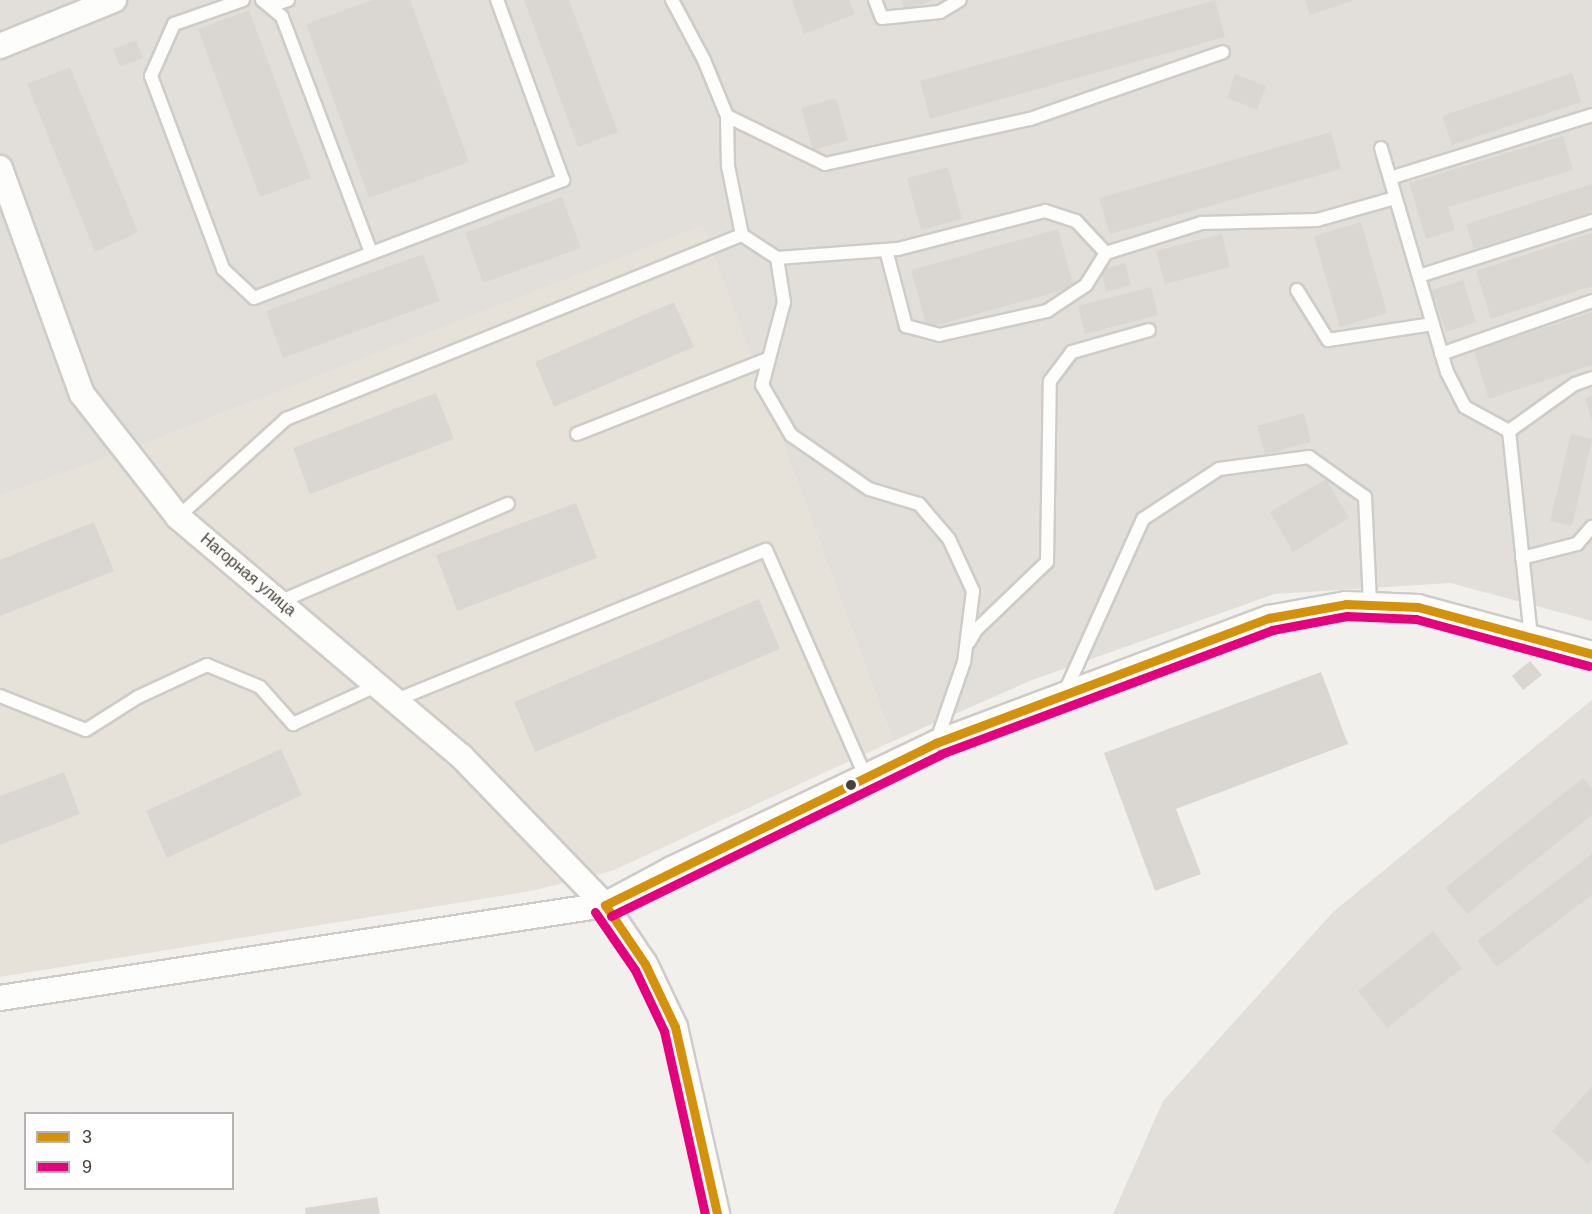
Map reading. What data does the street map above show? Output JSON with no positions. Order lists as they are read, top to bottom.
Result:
{
  "streets": {
    "street": ["Нагорная улица"]
  },
  "lines": ["transit line 3", "transit line 9"],
  "legend": ["3", "9"]
}
